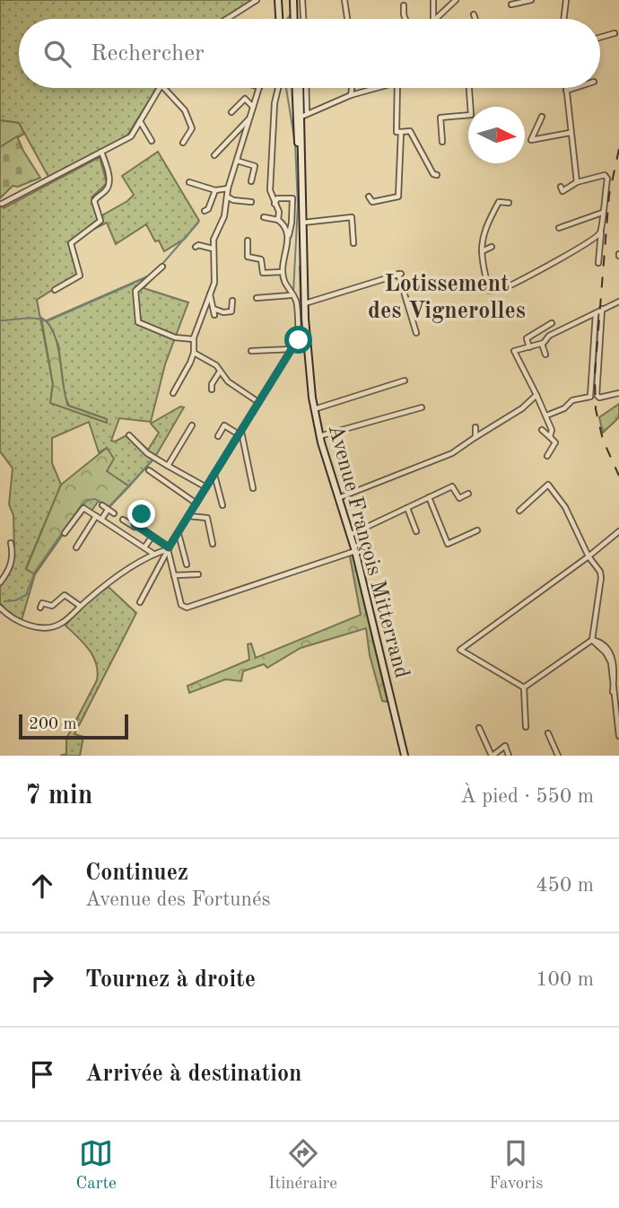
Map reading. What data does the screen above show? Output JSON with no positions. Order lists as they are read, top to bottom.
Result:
{
  "streets": {
    "main road": ["Avenue François Mitterrand"]
  },
  "districts": ["Lotissement des Vignerolles"],
  "scale_bar": "200 m",
  "north": "right",
  "page": {
    "search": "Rechercher",
    "scale": "200 m",
    "heading": ["7 min", "À pied · 550 m"],
    "list": [
      ["Continuez", "Avenue des Fortunés", "450 m"],
      ["Tournez à droite", "100 m"],
      "Arrivée à destination"
    ],
    "nav": ["Carte", "Itinéraire", "Favoris"]
  }
}
